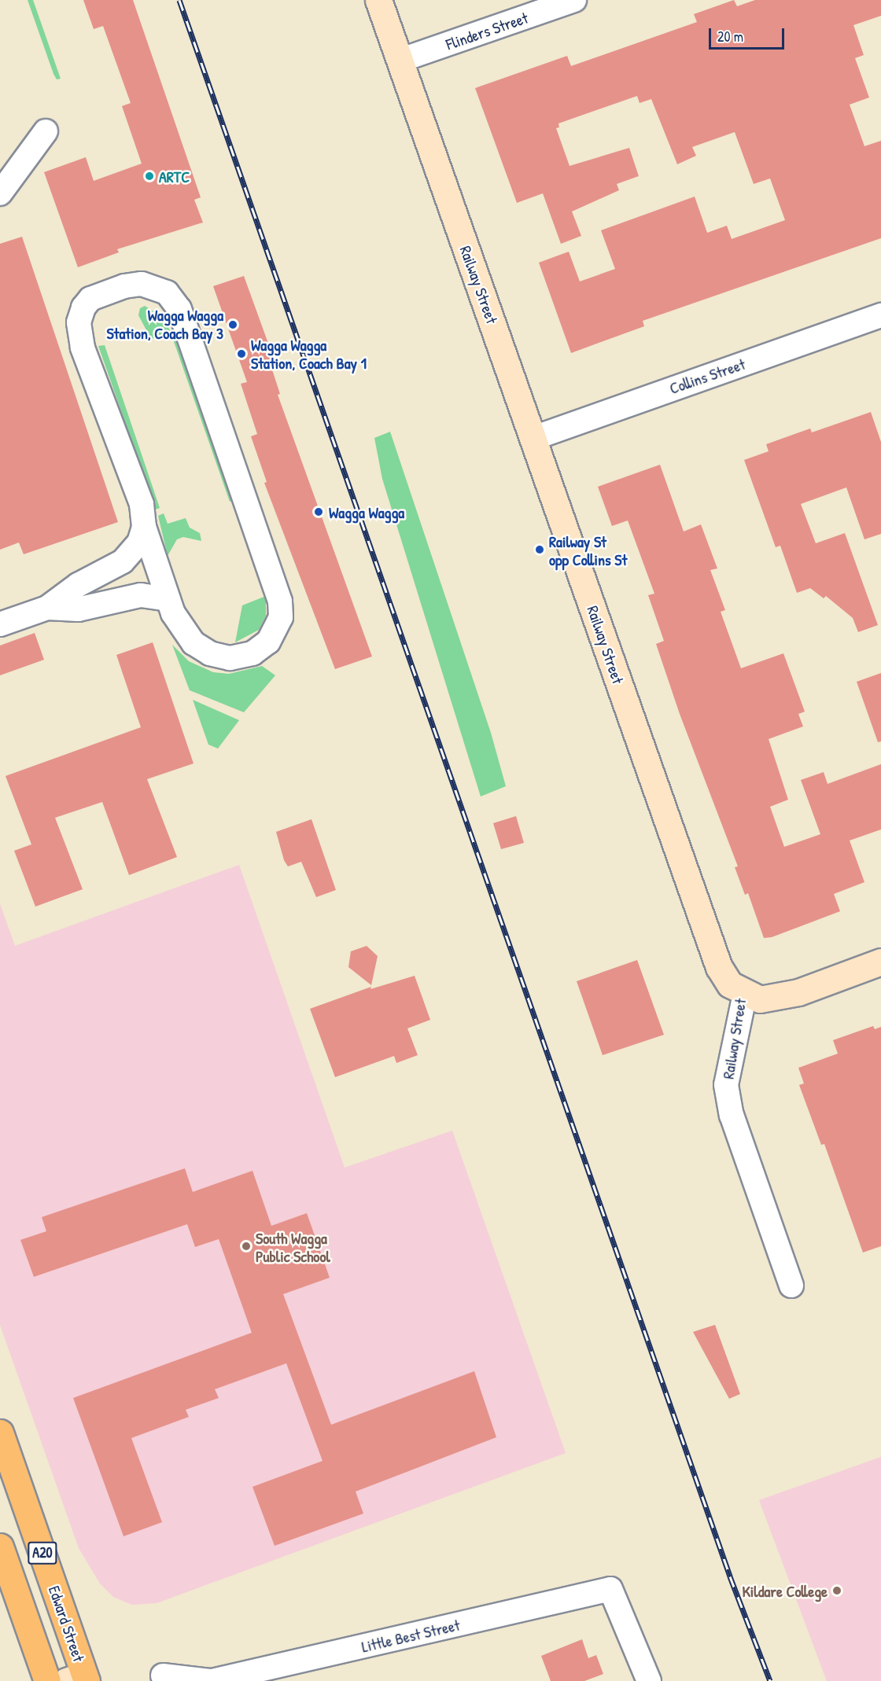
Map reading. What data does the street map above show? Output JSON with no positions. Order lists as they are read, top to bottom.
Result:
{
  "streets": {
    "highway": ["A20", "Edward Street"],
    "street": [
      "Flinders Street",
      "Railway Street",
      "Collins Street",
      "Little Best Street"
    ]
  },
  "crossings": [
    ["Flinders Street", "Railway Street"],
    ["Railway Street", "Collins Street"]
  ],
  "places": [
    "ARTC",
    "Wagga Wagga Station, Coach Bay 3",
    "Wagga Wagga Station, Coach Bay 1",
    "Wagga Wagga",
    "Railway St opp Collins St",
    "South Wagga Public School",
    "Kildare College"
  ],
  "scale_bar": "20 m"
}
